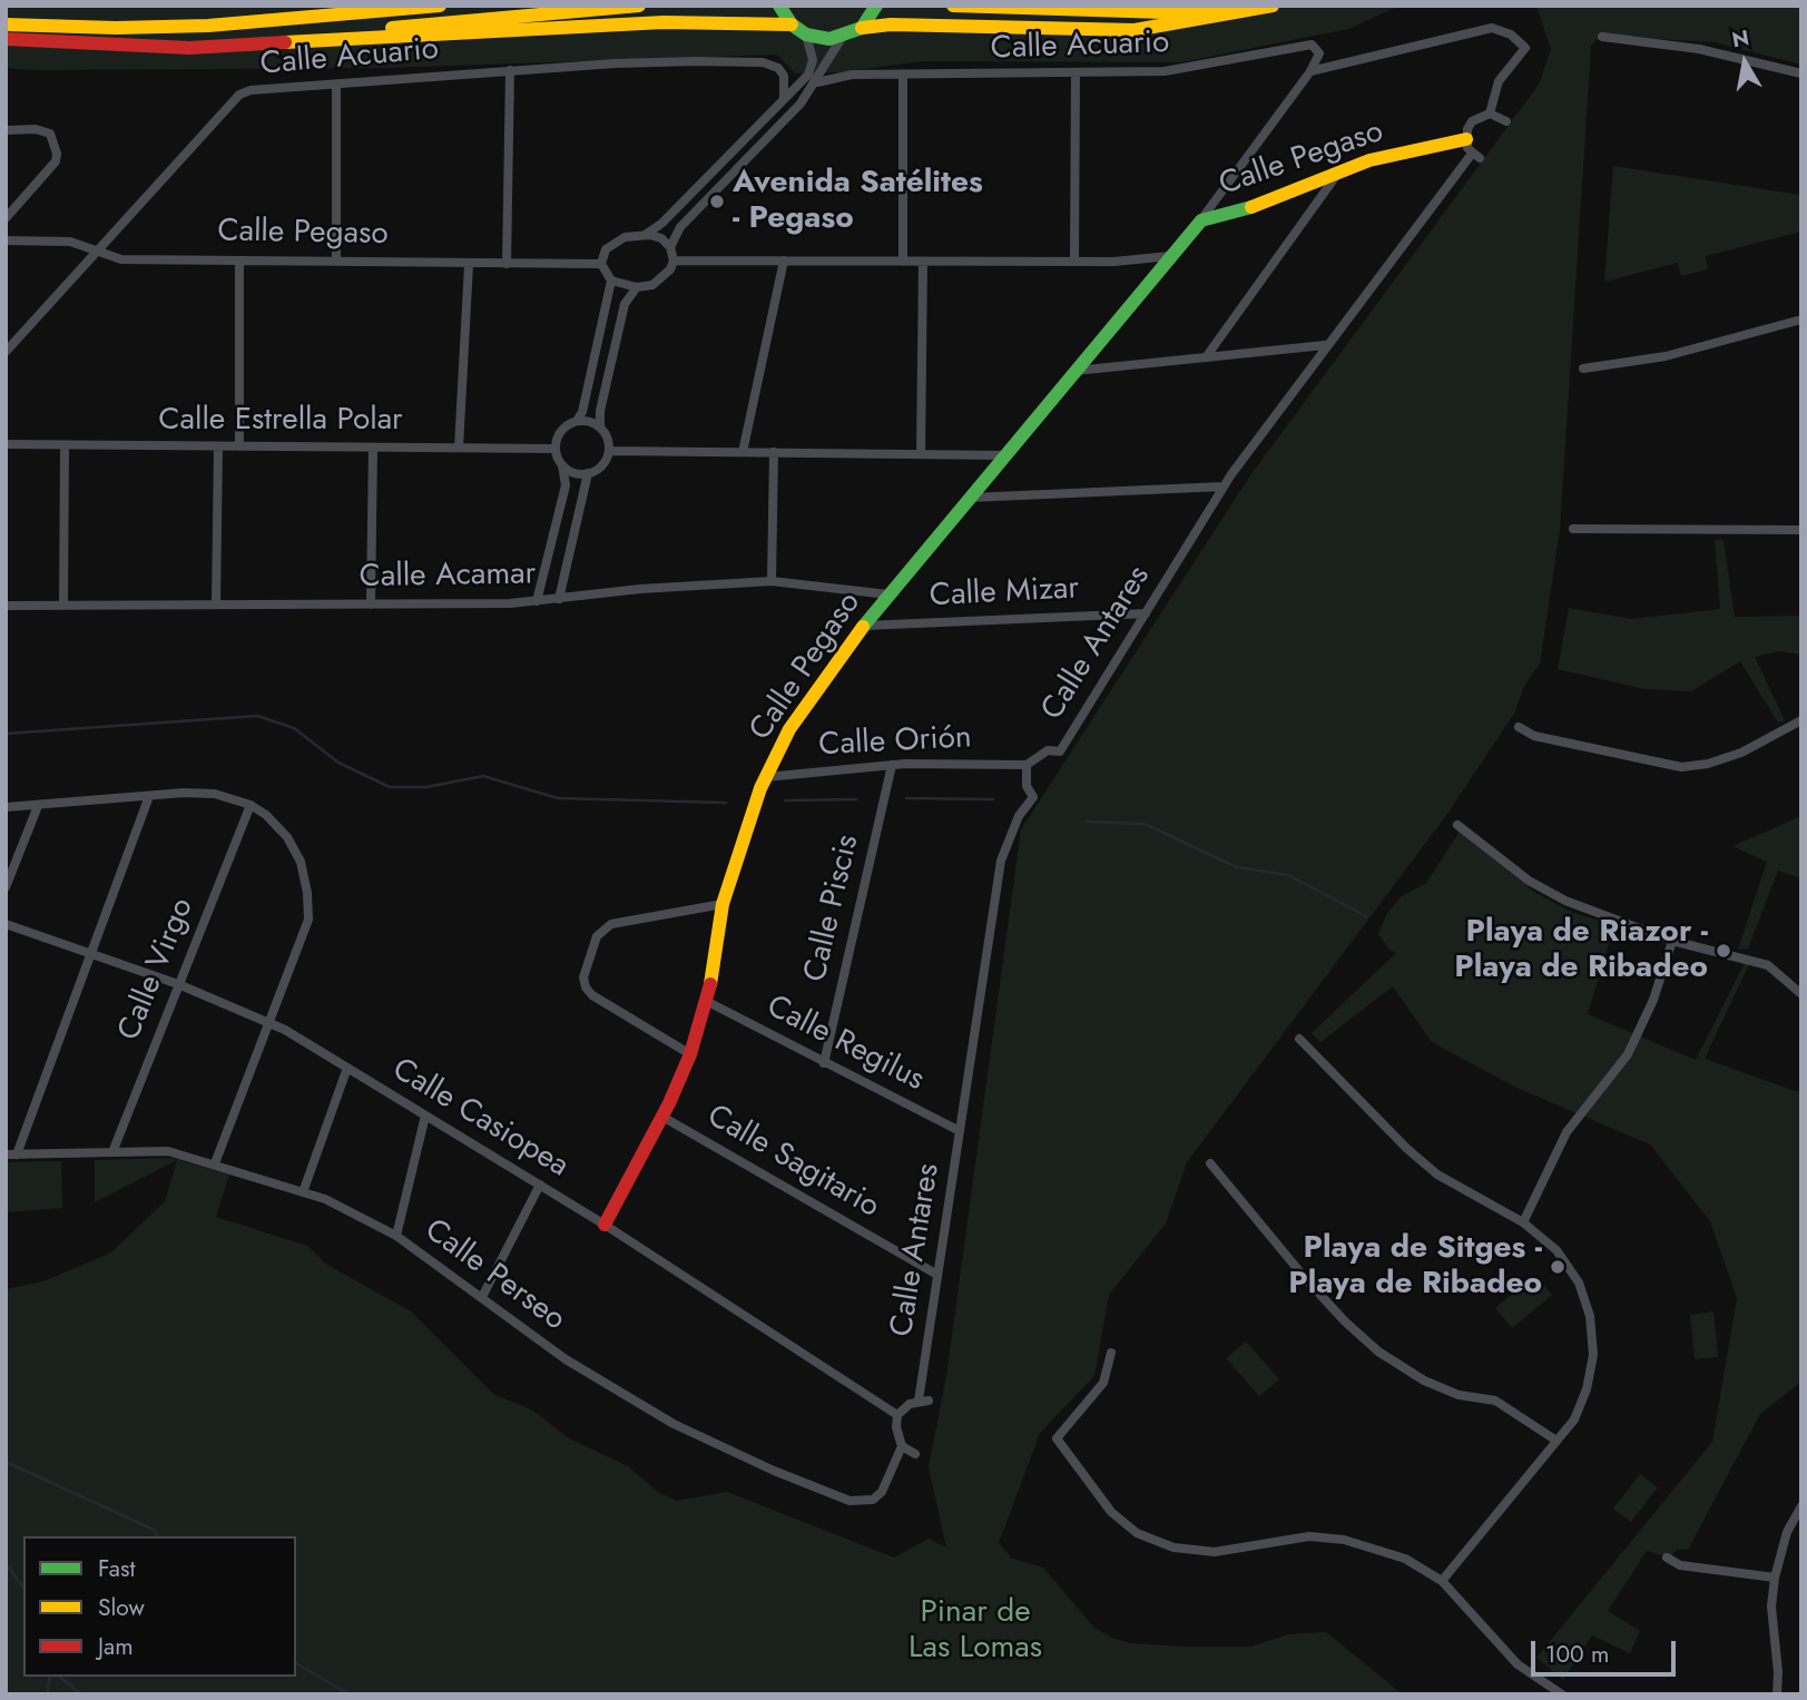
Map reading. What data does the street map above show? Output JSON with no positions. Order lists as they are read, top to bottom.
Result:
{
  "streets": {
    "main road": ["Calle Pegaso"],
    "street": [
      "Calle Acuario",
      "Calle Estrella Polar",
      "Calle Acamar",
      "Calle Mizar",
      "Calle Antares",
      "Calle Orión",
      "Calle Piscis",
      "Calle Virgo",
      "Calle Regilus",
      "Calle Casiopea",
      "Calle Sagitario",
      "Calle Perseo"
    ]
  },
  "crossings": [
    ["Calle Acuario", "Calle Pegaso"],
    ["Calle Pegaso", "Calle Acamar"],
    ["Calle Pegaso", "Calle Mizar"],
    ["Calle Pegaso", "Calle Antares"],
    ["Calle Pegaso", "Calle Orión"],
    ["Calle Pegaso", "Calle Regilus"],
    ["Calle Pegaso", "Calle Casiopea"],
    ["Calle Pegaso", "Calle Sagitario"],
    ["Calle Mizar", "Calle Antares"],
    ["Calle Antares", "Calle Orión"],
    ["Calle Antares", "Calle Regilus"],
    ["Calle Antares", "Calle Casiopea"],
    ["Calle Antares", "Calle Sagitario"],
    ["Calle Orión", "Calle Piscis"],
    ["Calle Piscis", "Calle Regilus"],
    ["Calle Virgo", "Calle Casiopea"],
    ["Calle Virgo", "Calle Perseo"]
  ],
  "parks": ["Pinar de Las Lomas"],
  "places": ["Avenida Satélites - Pegaso", "Playa de Riazor - Playa de Ribadeo", "Playa de Sitges - Playa de Ribadeo"],
  "legend": ["Fast", "Slow", "Jam"],
  "scale_bar": "100 m",
  "north": "top"
}
